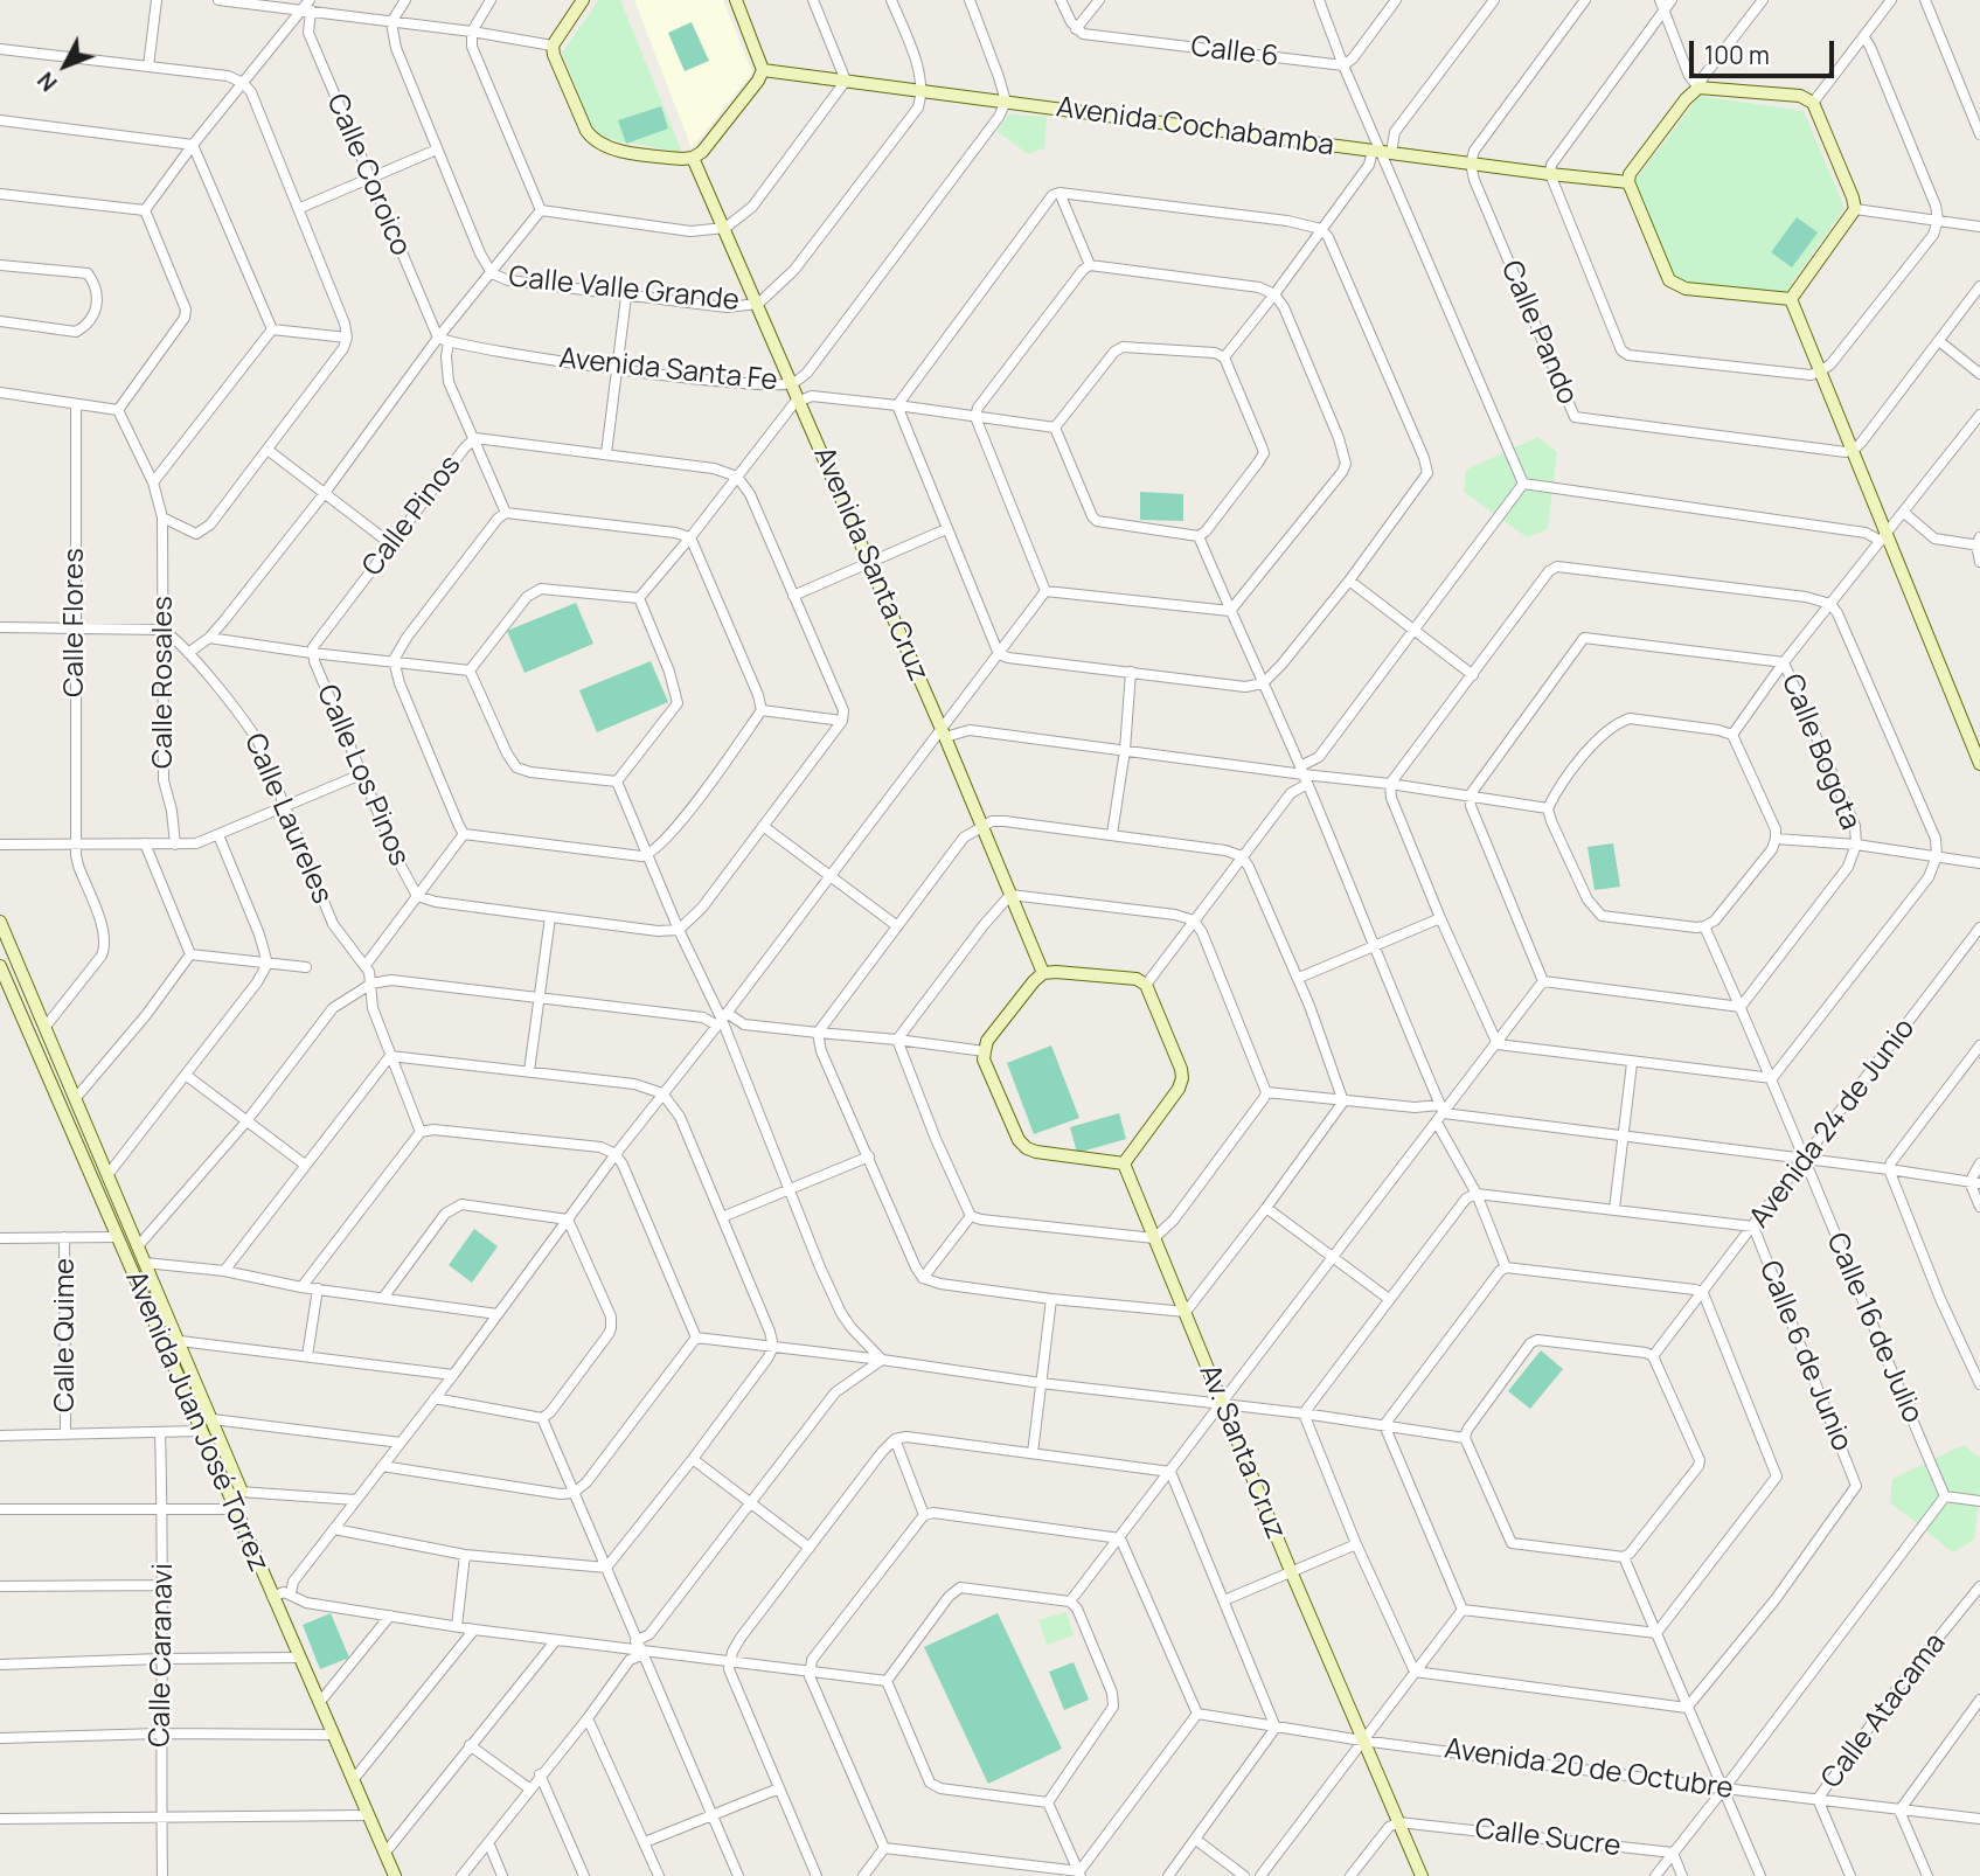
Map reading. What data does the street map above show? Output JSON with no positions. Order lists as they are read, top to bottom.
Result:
{
  "streets": {
    "street": [
      "Calle 6",
      "Avenida Cochabamba",
      "Calle Coroico",
      "Calle Valle Grande",
      "Calle Pando",
      "Avenida Santa Fe",
      "Calle Pinos",
      "Avenida Santa Cruz",
      "Calle Flores",
      "Calle Rosales",
      "Calle Bogota",
      "Calle Los Pinos",
      "Calle Laureles",
      "Avenida 24 de Junio",
      "Calle 16 de Julio",
      "Calle Quime",
      "Calle 6 de Junio",
      "Avenida Juan José Torrez",
      "Av. Santa Cruz",
      "Calle Caranavi",
      "Calle Atacama",
      "Avenida 20 de Octubre",
      "Calle Sucre"
    ]
  },
  "crossings": [
    ["Avenida Cochabamba", "Calle Valle Grande"],
    ["Avenida Cochabamba", "Calle Pando"],
    ["Avenida Cochabamba", "Avenida Santa Fe"],
    ["Calle Coroico", "Avenida Santa Fe"],
    ["Calle Valle Grande", "Avenida Santa Cruz"],
    ["Avenida Santa Fe", "Avenida Santa Cruz"],
    ["Calle Pinos", "Calle Los Pinos"],
    ["Avenida Santa Cruz", "Av. Santa Cruz"],
    ["Calle Rosales", "Calle Laureles"],
    ["Calle Bogota", "Calle 16 de Julio"],
    ["Avenida 24 de Junio", "Calle 16 de Julio"],
    ["Avenida 24 de Junio", "Calle 6 de Junio"],
    ["Av. Santa Cruz", "Avenida 20 de Octubre"],
    ["Av. Santa Cruz", "Calle Sucre"],
    ["Calle Atacama", "Avenida 20 de Octubre"]
  ],
  "scale_bar": "100 m",
  "north": "bottom left"
}
